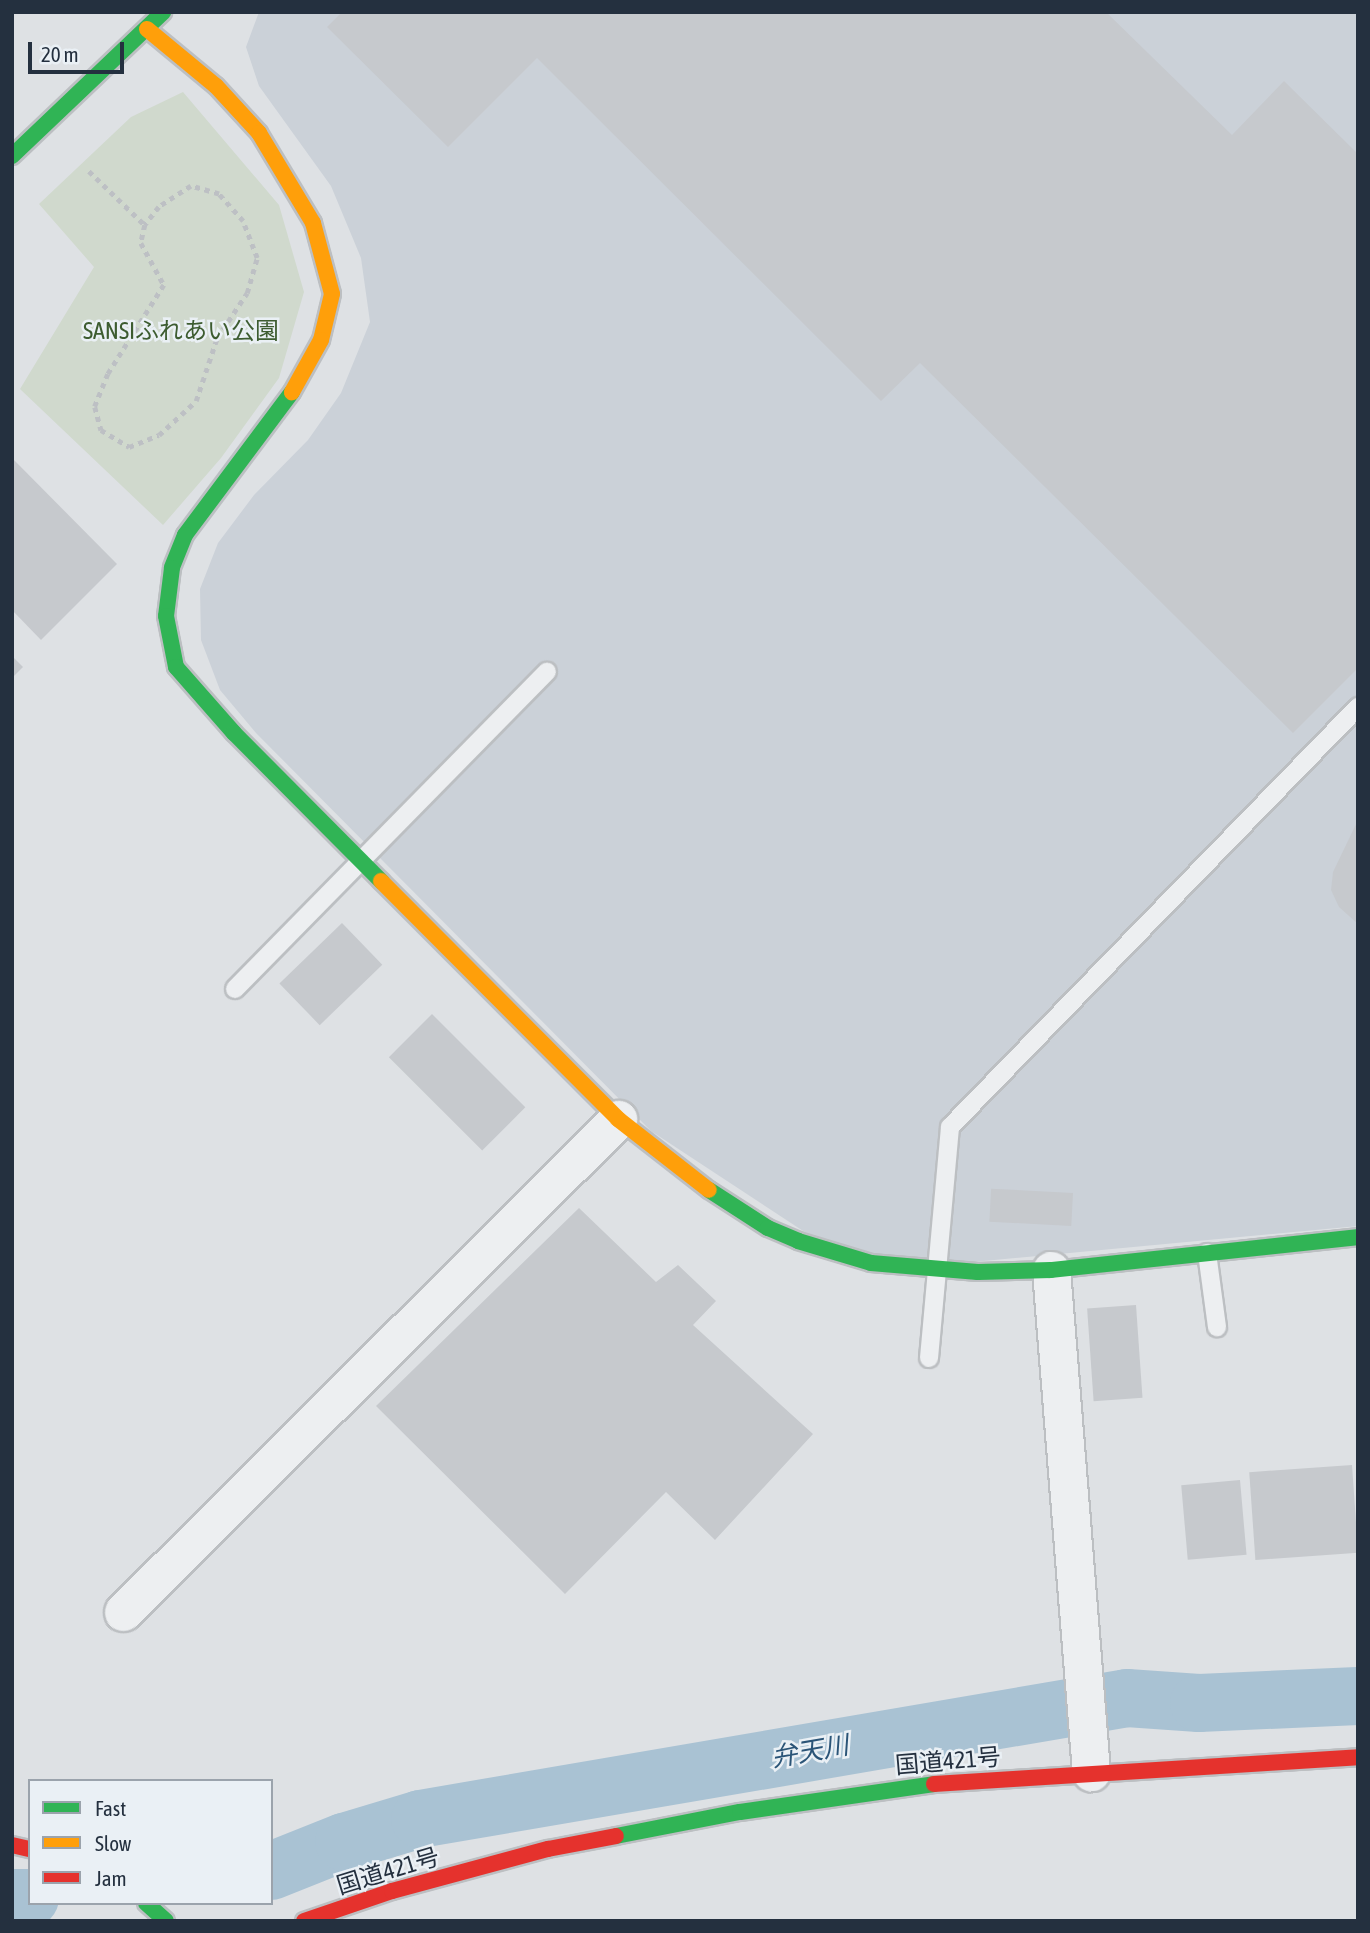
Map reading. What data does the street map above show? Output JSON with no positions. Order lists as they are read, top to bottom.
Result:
{
  "streets": {
    "main road": ["国道421号"]
  },
  "water": ["弁天川"],
  "parks": ["SANSIふれあい公園"],
  "legend": ["Fast", "Slow", "Jam"],
  "scale_bar": "20 m"
}
